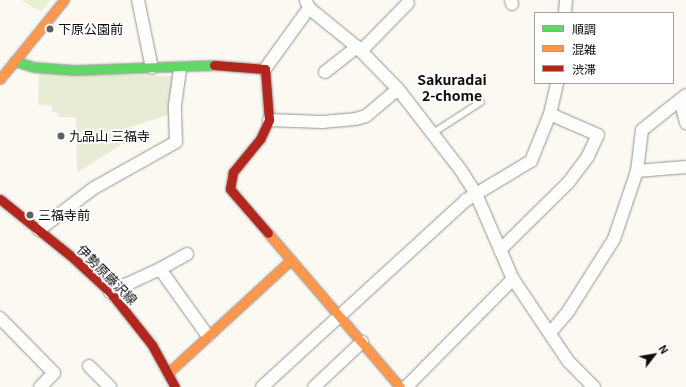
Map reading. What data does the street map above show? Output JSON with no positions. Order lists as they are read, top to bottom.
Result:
{
  "streets": {
    "street": ["伊勢原藤沢線"]
  },
  "districts": ["Sakuradai 2-chome"],
  "places": ["下原公園前", "九品山 三福寺", "三福寺前"],
  "legend": ["順調", "混雑", "渋滞"],
  "north": "top right"
}
